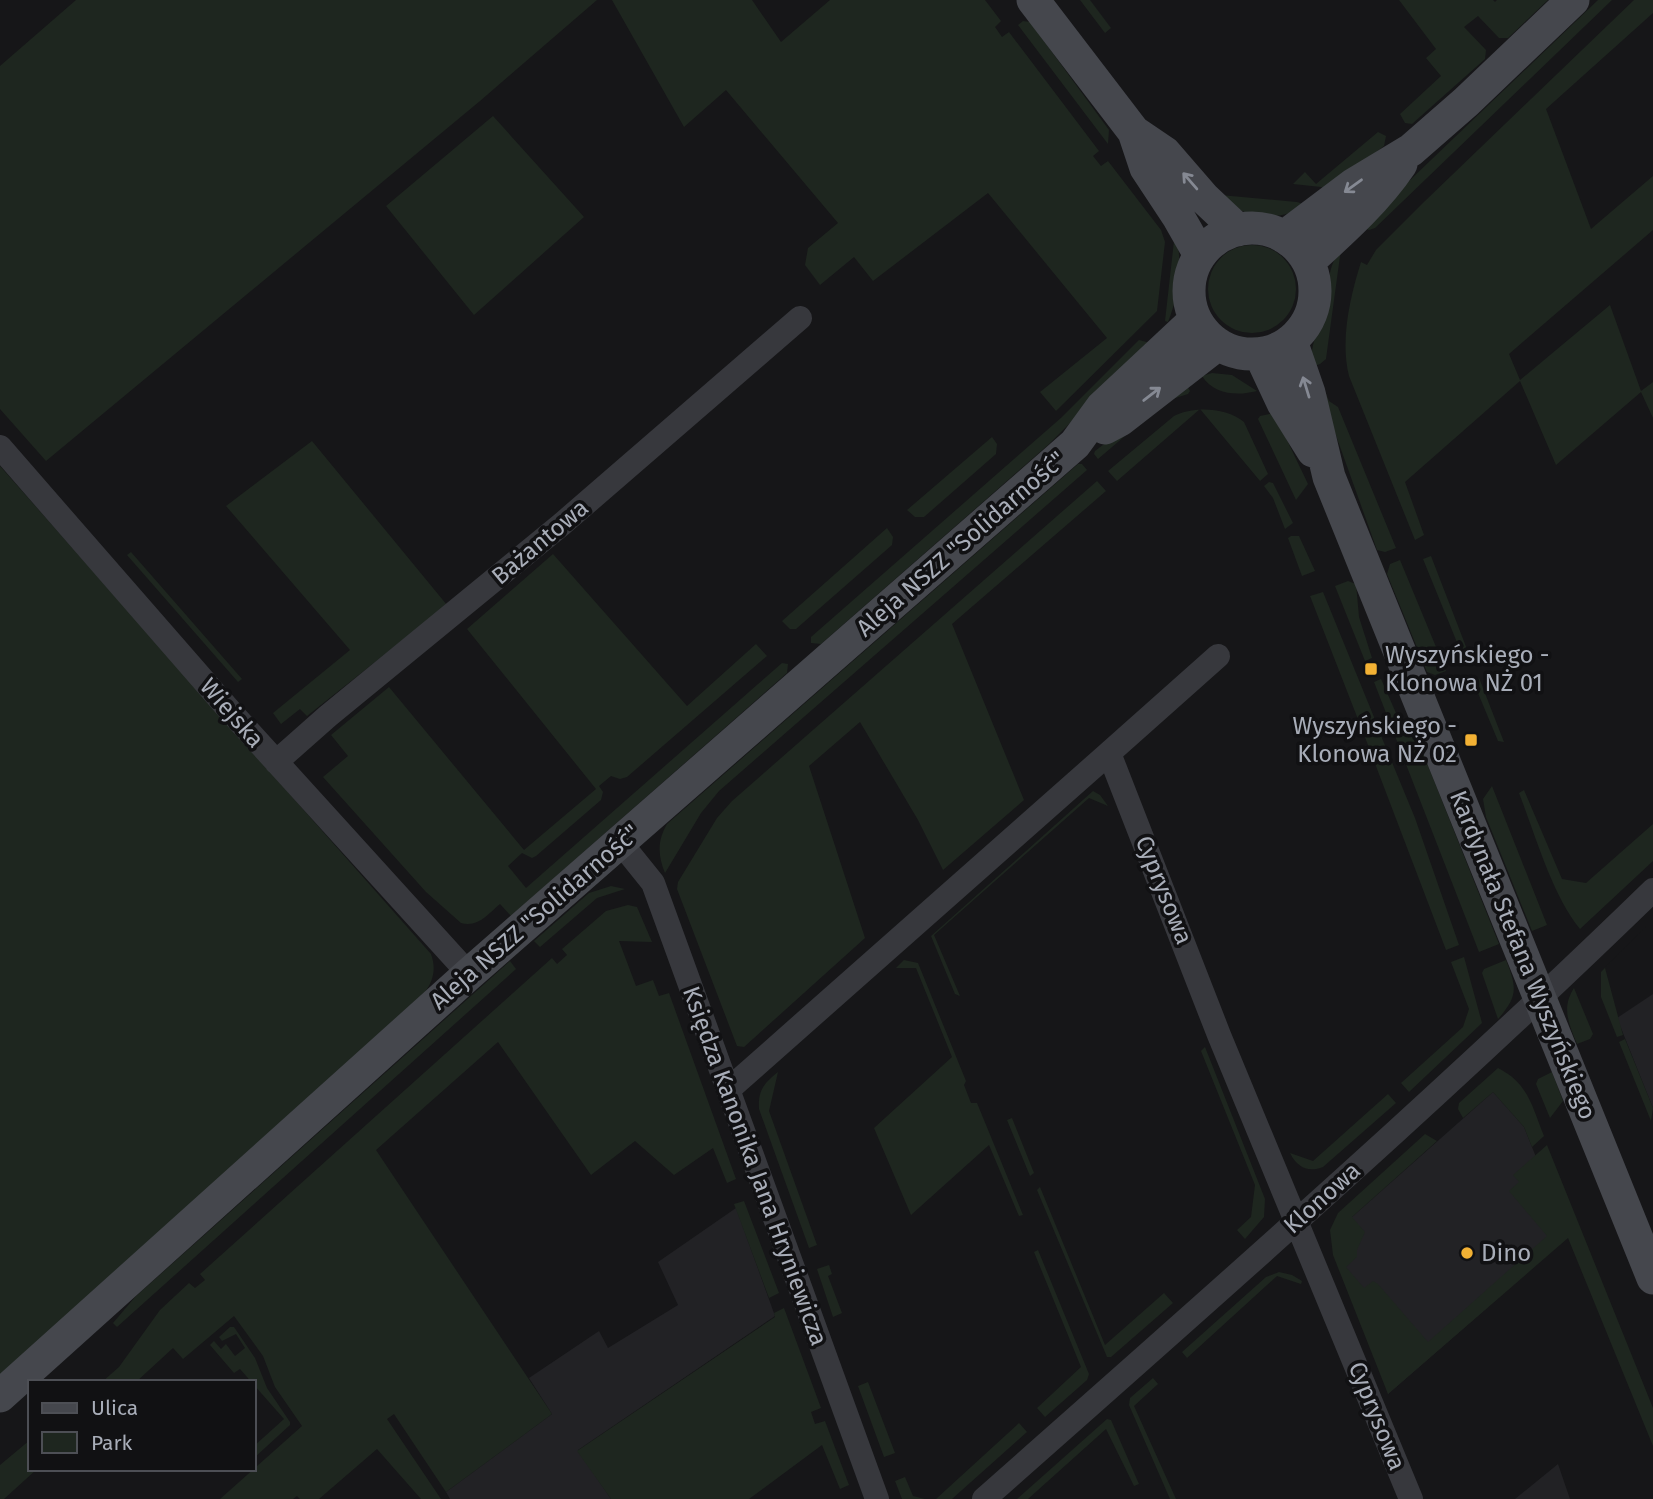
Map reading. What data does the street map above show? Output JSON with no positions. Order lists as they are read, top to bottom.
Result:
{
  "streets": {
    "street": [
      "Bażantowa",
      "Aleja NSZZ \"Solidarność\"",
      "Wiejska",
      "Cyprysowa",
      "Kardynała Stefana Wyszyńskiego",
      "Księdza Kanonika Jana Hryniewicza",
      "Klonowa"
    ]
  },
  "crossings": [
    ["Bażantowa", "Wiejska"],
    ["Aleja NSZZ \"Solidarność\"", "Wiejska"],
    ["Aleja NSZZ \"Solidarność\"", "Kardynała Stefana Wyszyńskiego"],
    ["Aleja NSZZ \"Solidarność\"", "Księdza Kanonika Jana Hryniewicza"],
    ["Cyprysowa", "Klonowa"],
    ["Kardynała Stefana Wyszyńskiego", "Klonowa"]
  ],
  "places": {
    "transit": ["Wyszyńskiego - Klonowa NŻ 01", "Wyszyńskiego - Klonowa NŻ 02"],
    "other": ["Dino"]
  },
  "legend": ["Ulica", "Park"]
}
